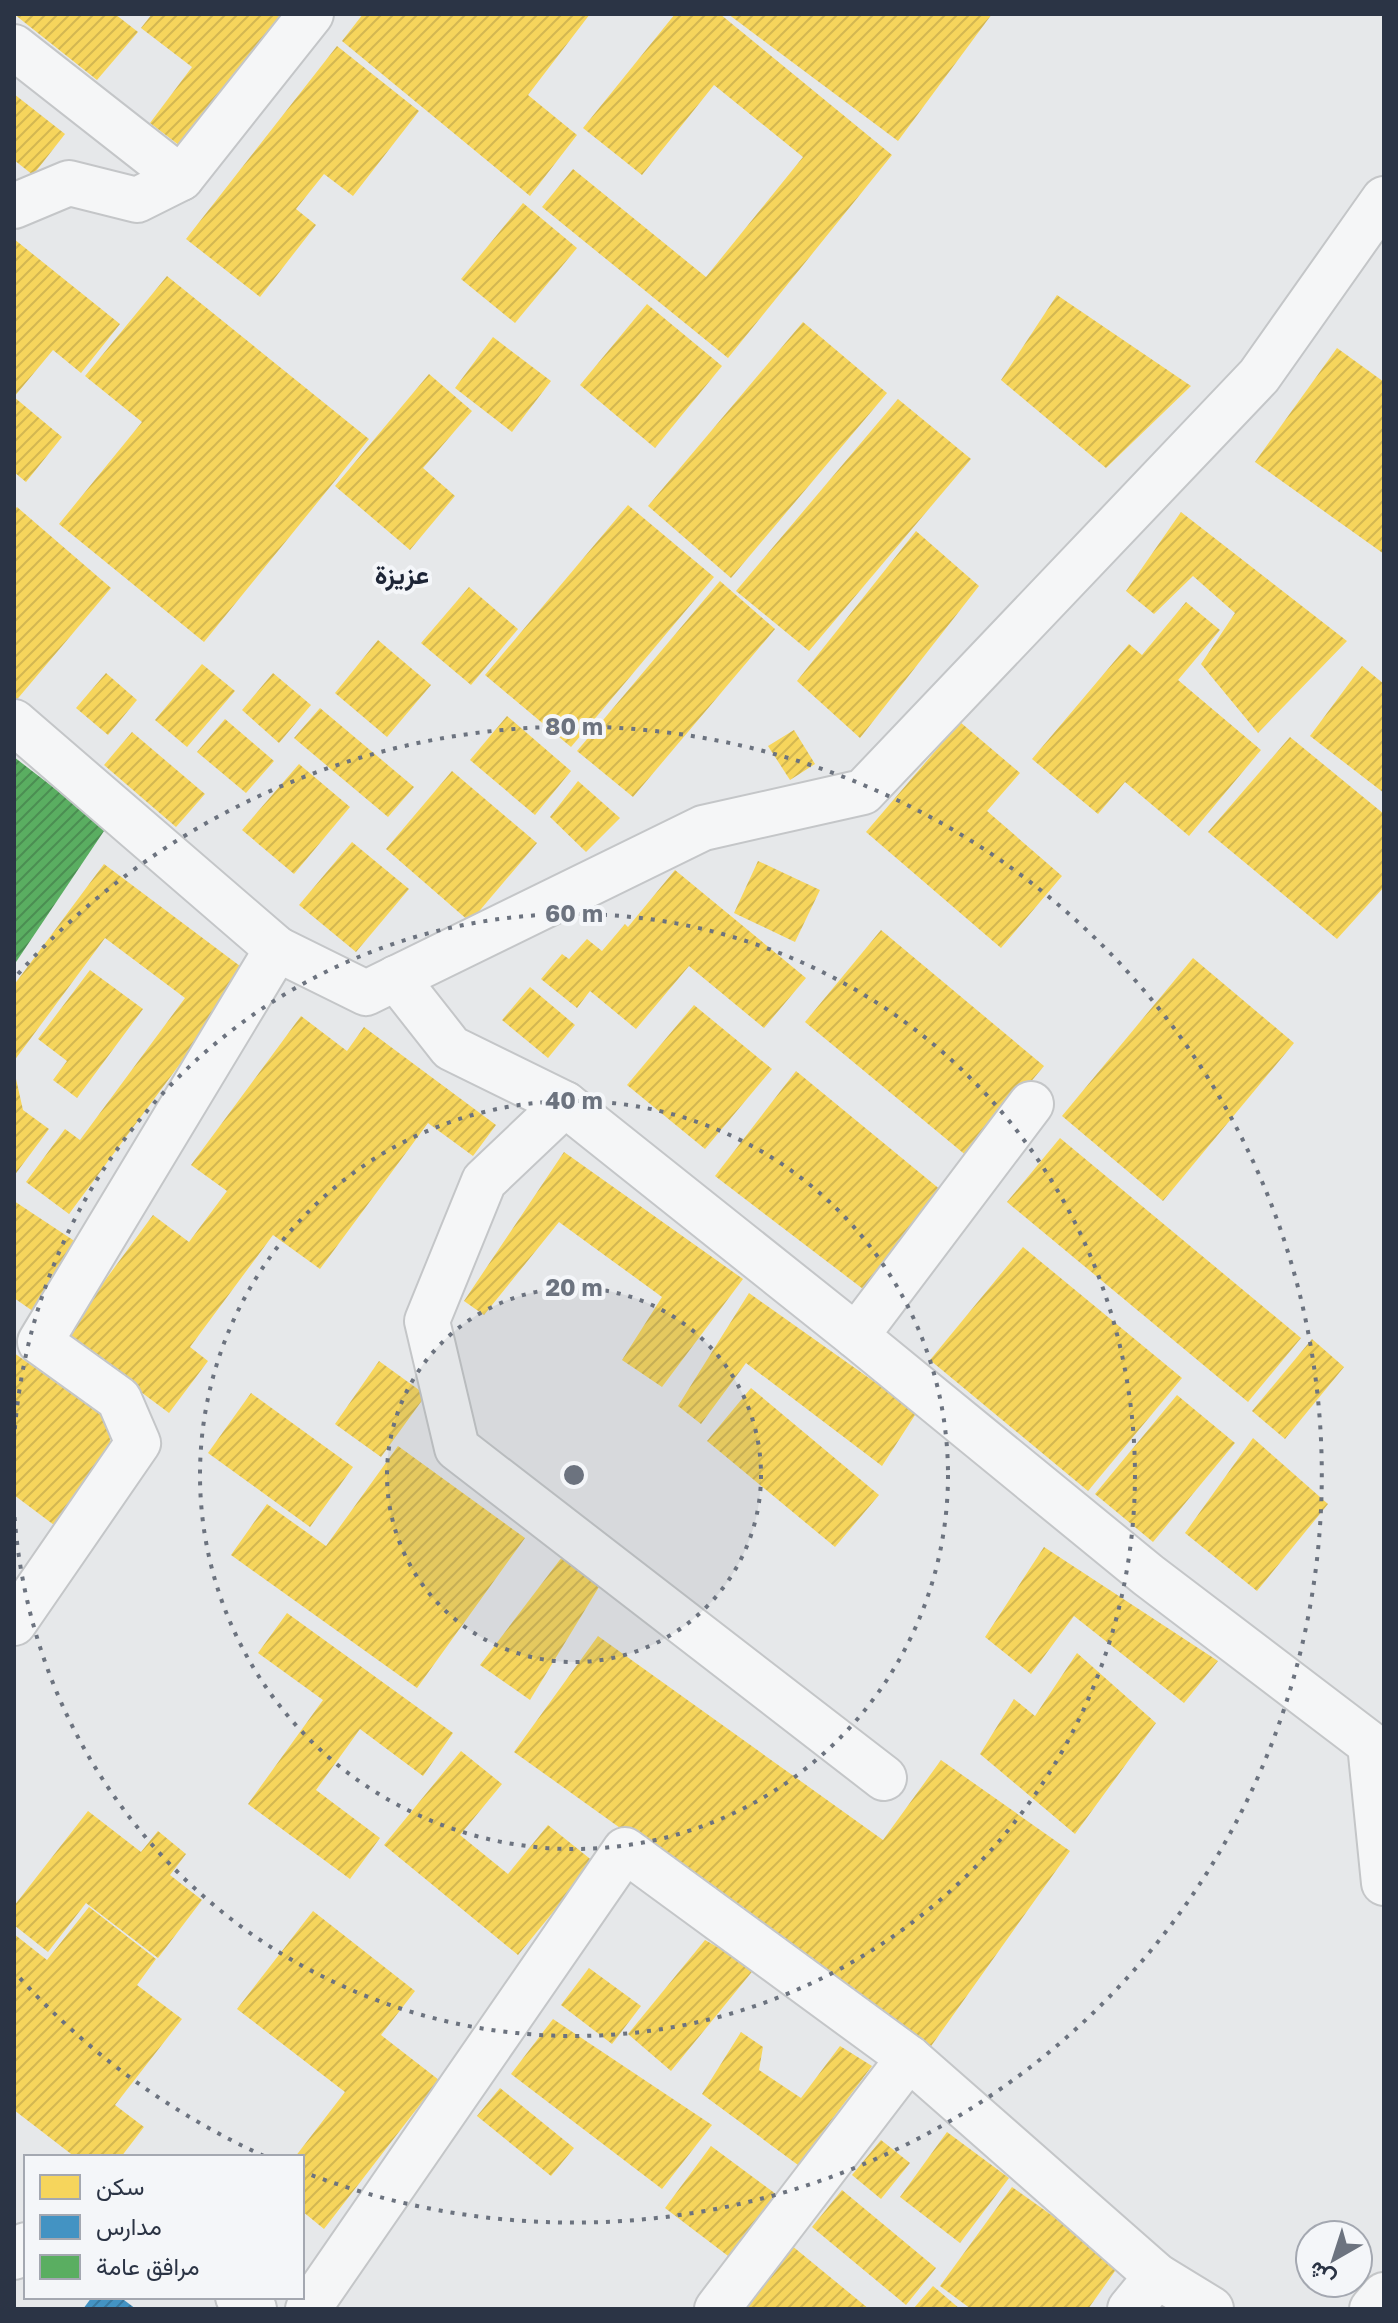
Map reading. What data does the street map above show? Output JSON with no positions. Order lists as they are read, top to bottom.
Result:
{
  "districts": ["عزيزة"],
  "legend": ["سكن", "مدارس", "مرافق عامة"],
  "north": "bottom left",
  "rings": [
    "80 m",
    "60 m",
    "40 m",
    "20 m"
  ]
}
